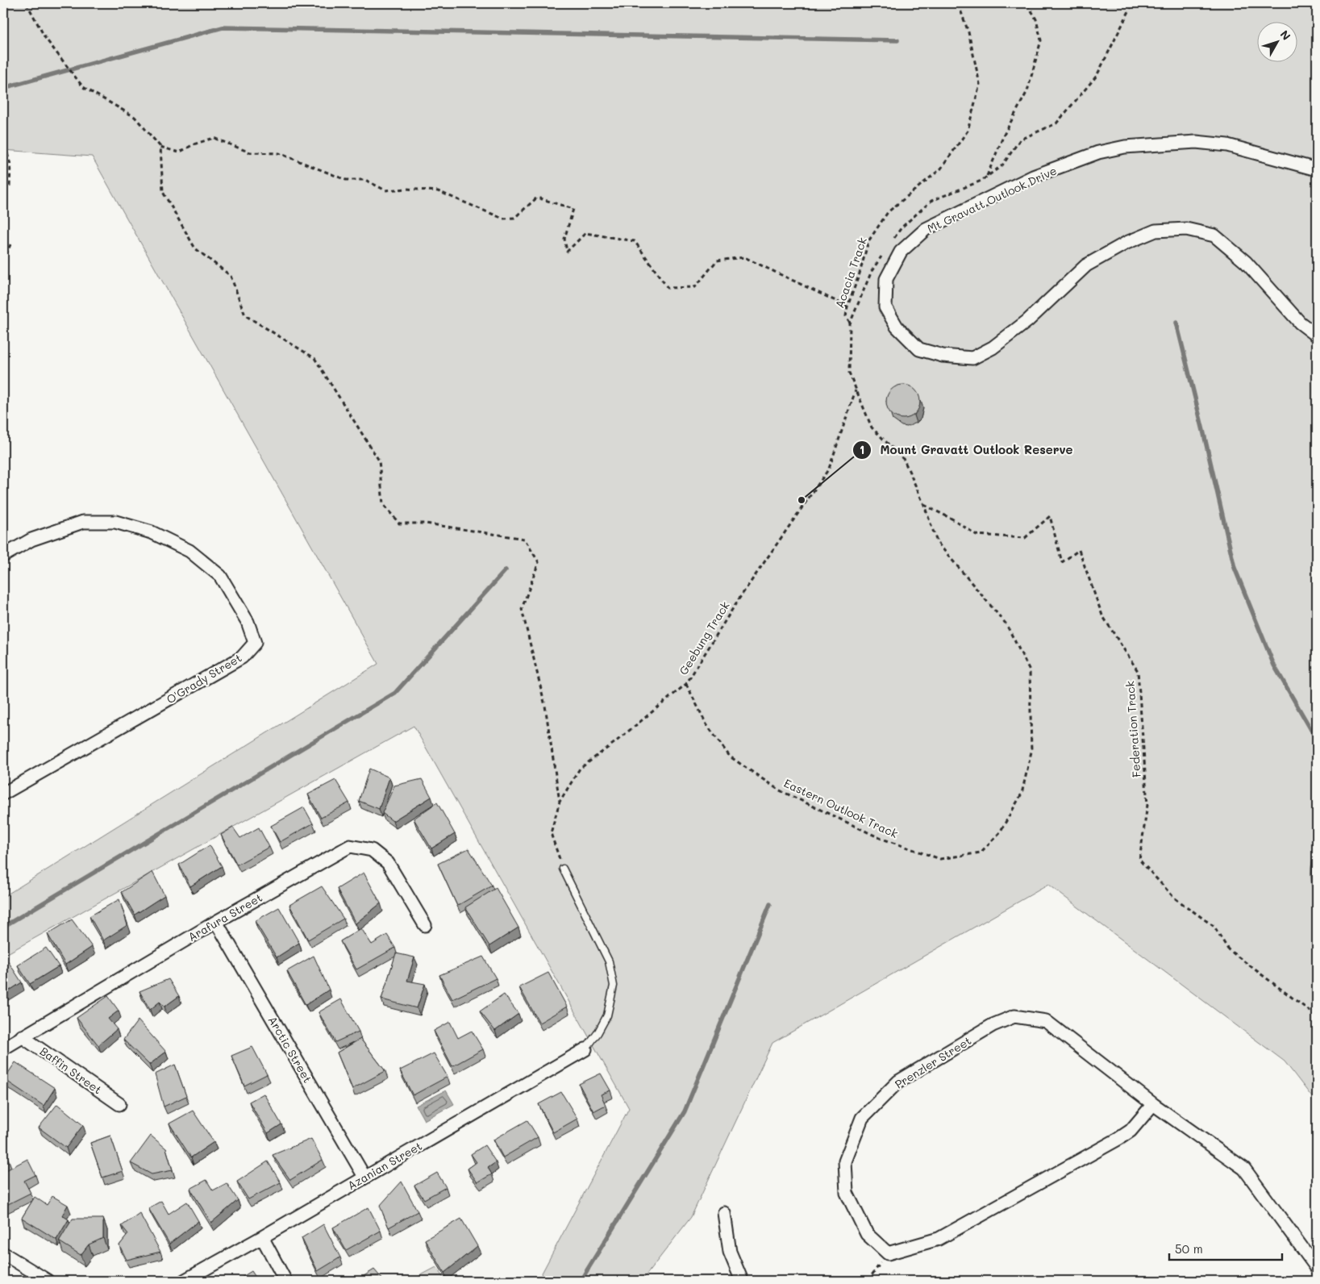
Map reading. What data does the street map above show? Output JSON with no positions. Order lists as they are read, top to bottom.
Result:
{
  "streets": {
    "street": [
      "Mt Gravatt Outlook Drive",
      "O'Grady Street",
      "Arafura Street",
      "Arctic Street",
      "Prenzler Street",
      "Baffin Street",
      "Azanian Street"
    ],
    "path": [
      "Acacia Track",
      "Geebung Track",
      "Federation Track",
      "Eastern Outlook Track"
    ]
  },
  "crossings": [
    ["Geebung Track", "Federation Track"],
    ["Geebung Track", "Eastern Outlook Track"],
    ["Federation Track", "Eastern Outlook Track"],
    ["Arafura Street", "Arctic Street"],
    ["Arafura Street", "Baffin Street"],
    ["Arctic Street", "Azanian Street"]
  ],
  "places": ["Mount Gravatt Outlook Reserve"],
  "scale_bar": "50 m",
  "north": "top right"
}
